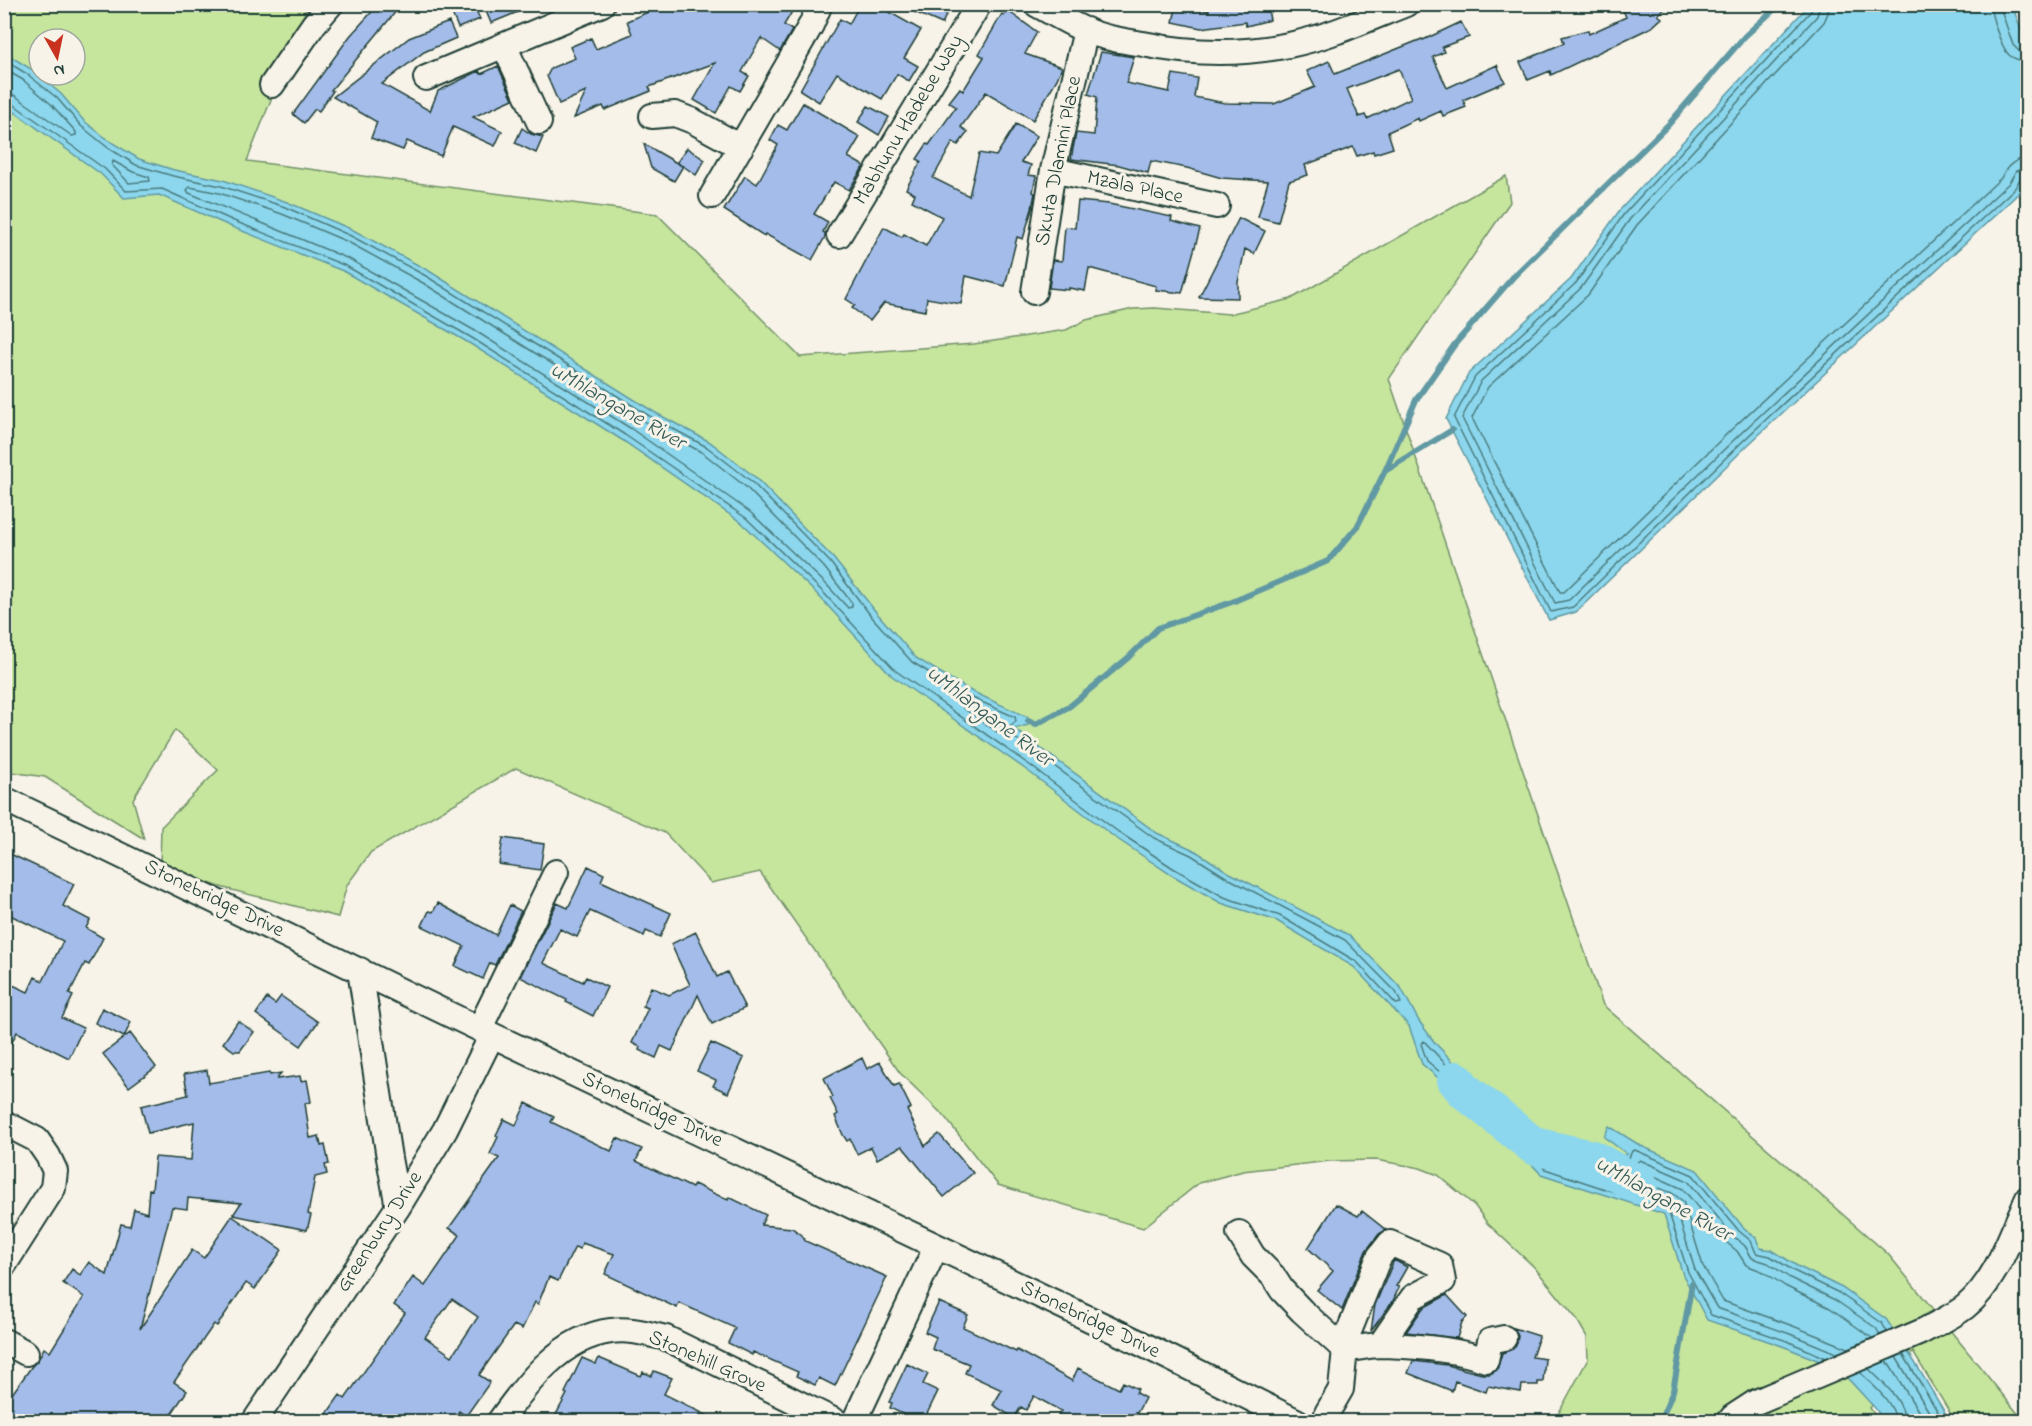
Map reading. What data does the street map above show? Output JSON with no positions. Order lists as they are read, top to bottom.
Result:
{
  "streets": {
    "street": [
      "Mabhunu Hadebe Way",
      "Skuta Dlamini Place",
      "Mzala Place",
      "Stonebridge Drive",
      "Greenbury Drive",
      "Stonehill Grove"
    ]
  },
  "crossings": [
    ["Skuta Dlamini Place", "Mzala Place"],
    ["Stonebridge Drive", "Greenbury Drive"]
  ],
  "water": ["uMhlangane River"],
  "north": "bottom"
}
